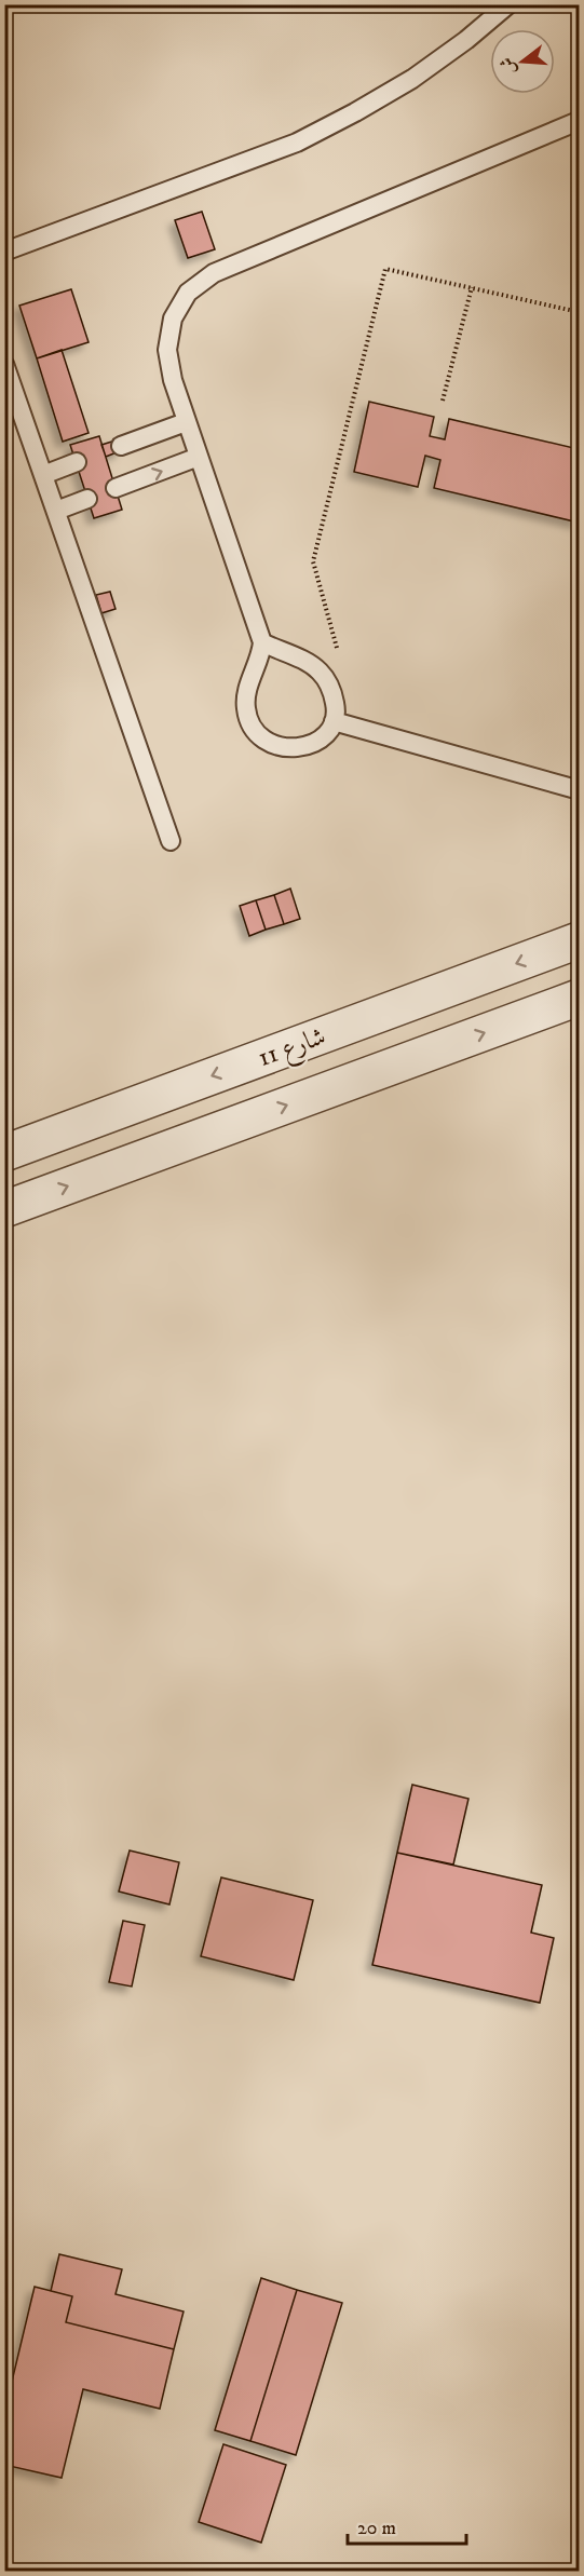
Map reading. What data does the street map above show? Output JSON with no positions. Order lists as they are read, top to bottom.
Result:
{
  "streets": {
    "street": ["شارع 11"]
  },
  "scale_bar": "20 m",
  "north": "left"
}
